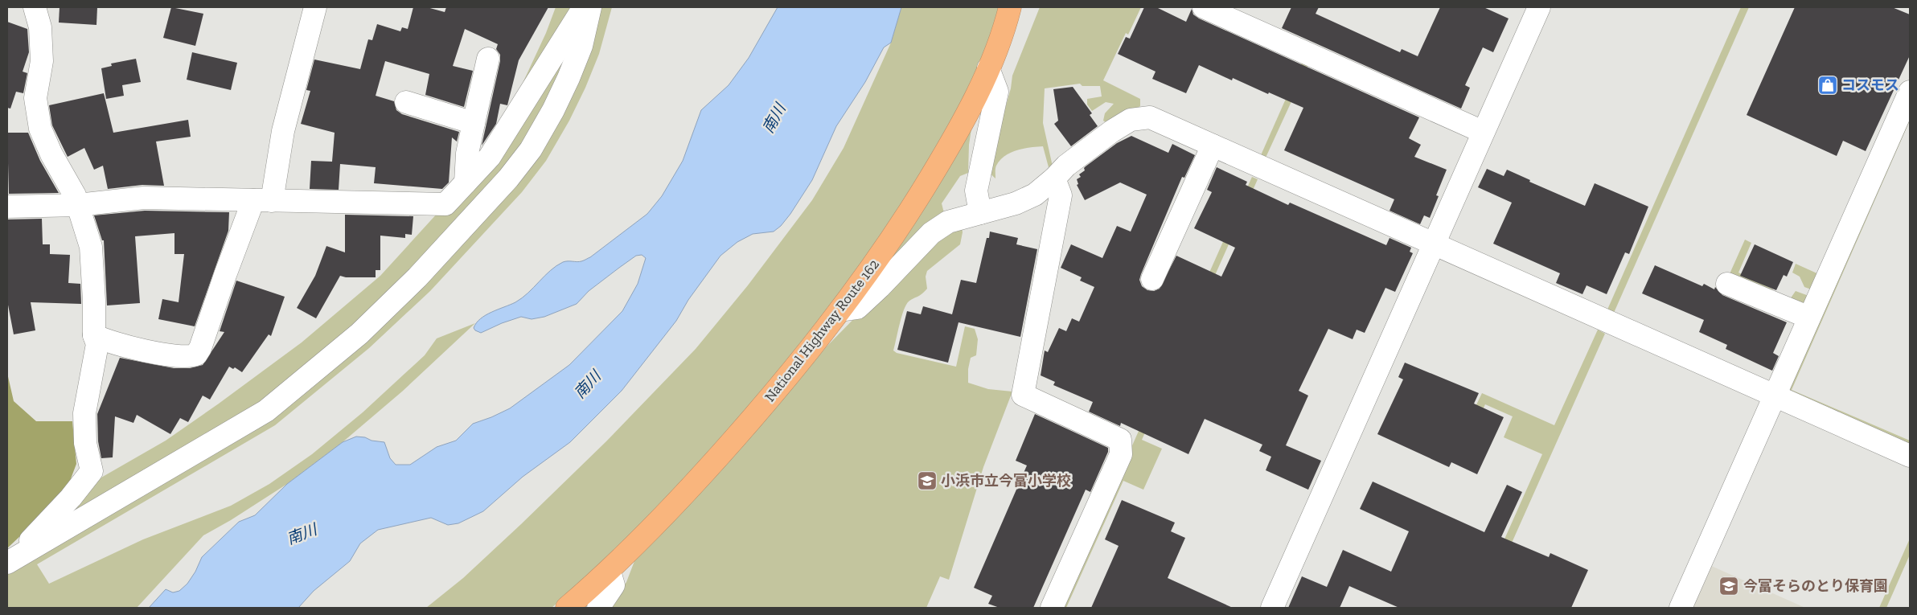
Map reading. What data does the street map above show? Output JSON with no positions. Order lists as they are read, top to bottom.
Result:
{
  "streets": {
    "highway": ["National Highway Route 162"]
  },
  "water": ["南川"],
  "places": {
    "shop": ["コスモス"],
    "school or university": ["小浜市立今富小学校", "今富そらのとり保育園"]
  }
}
